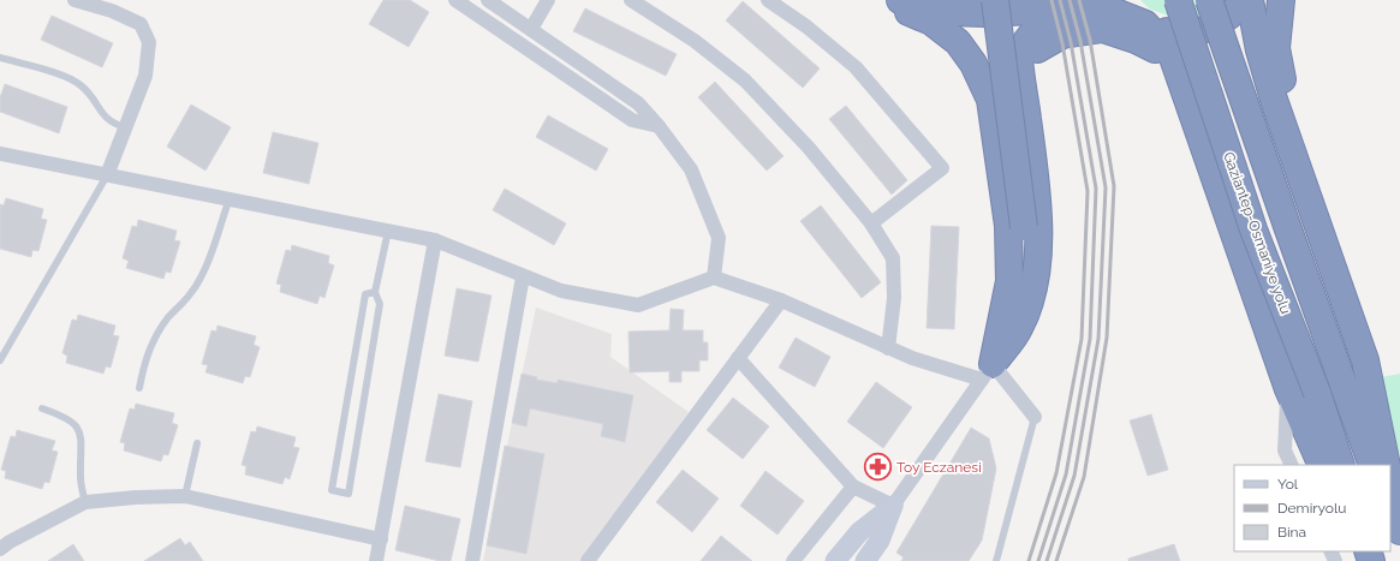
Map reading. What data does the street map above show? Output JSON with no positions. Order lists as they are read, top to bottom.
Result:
{
  "streets": {
    "highway": ["Gaziantep-Osmaniye yolu"]
  },
  "places": {
    "pharmacy": ["Toy Eczanesi"]
  },
  "legend": ["Yol", "Demiryolu", "Bina"]
}
